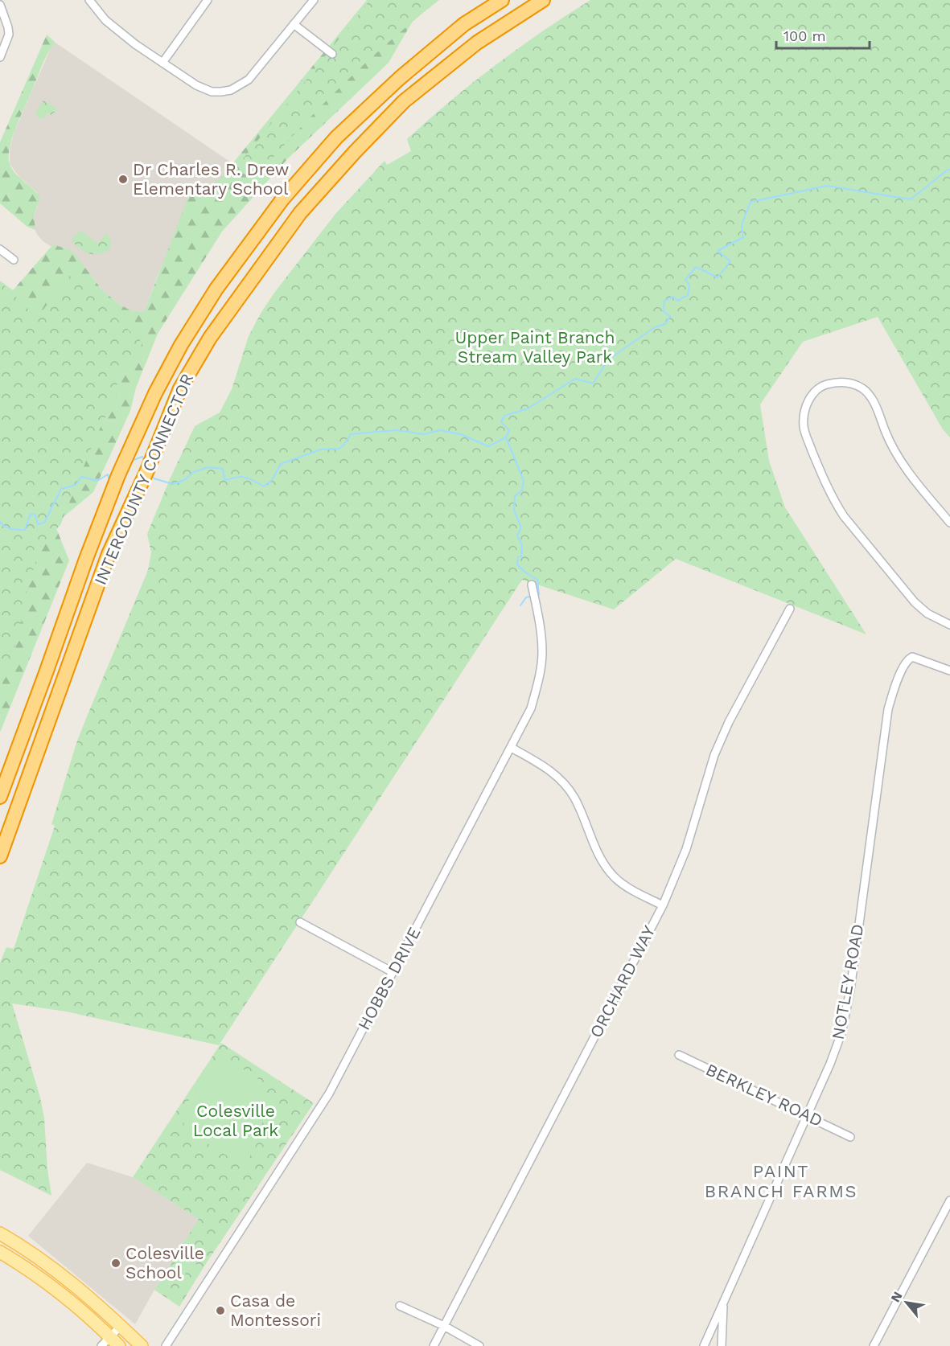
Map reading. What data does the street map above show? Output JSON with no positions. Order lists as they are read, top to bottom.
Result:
{
  "streets": {
    "highway": ["INTERCOUNTY CONNECTOR"],
    "street": [
      "HOBBS DRIVE",
      "ORCHARD WAY",
      "NOTLEY ROAD",
      "BERKLEY ROAD"
    ]
  },
  "crossings": [
    ["NOTLEY ROAD", "BERKLEY ROAD"]
  ],
  "districts": ["PAINT BRANCH FARMS"],
  "parks": ["Upper Paint Branch Stream Valley Park", "Colesville Local Park"],
  "places": ["Dr Charles R. Drew Elementary School", "Colesville School", "Casa de Montessori"],
  "scale_bar": "100 m",
  "north": "top left"
}
